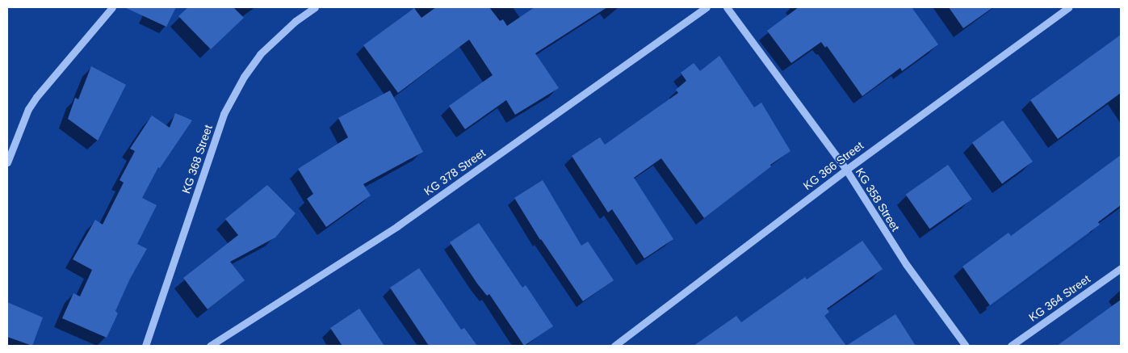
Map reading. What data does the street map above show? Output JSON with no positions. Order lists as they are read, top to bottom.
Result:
{
  "streets": {
    "street": [
      "KG 368 Street",
      "KG 366 Street",
      "KG 378 Street",
      "KG 358 Street",
      "KG 364 Street"
    ]
  },
  "crossings": [
    ["KG 366 Street", "KG 358 Street"]
  ]
}
